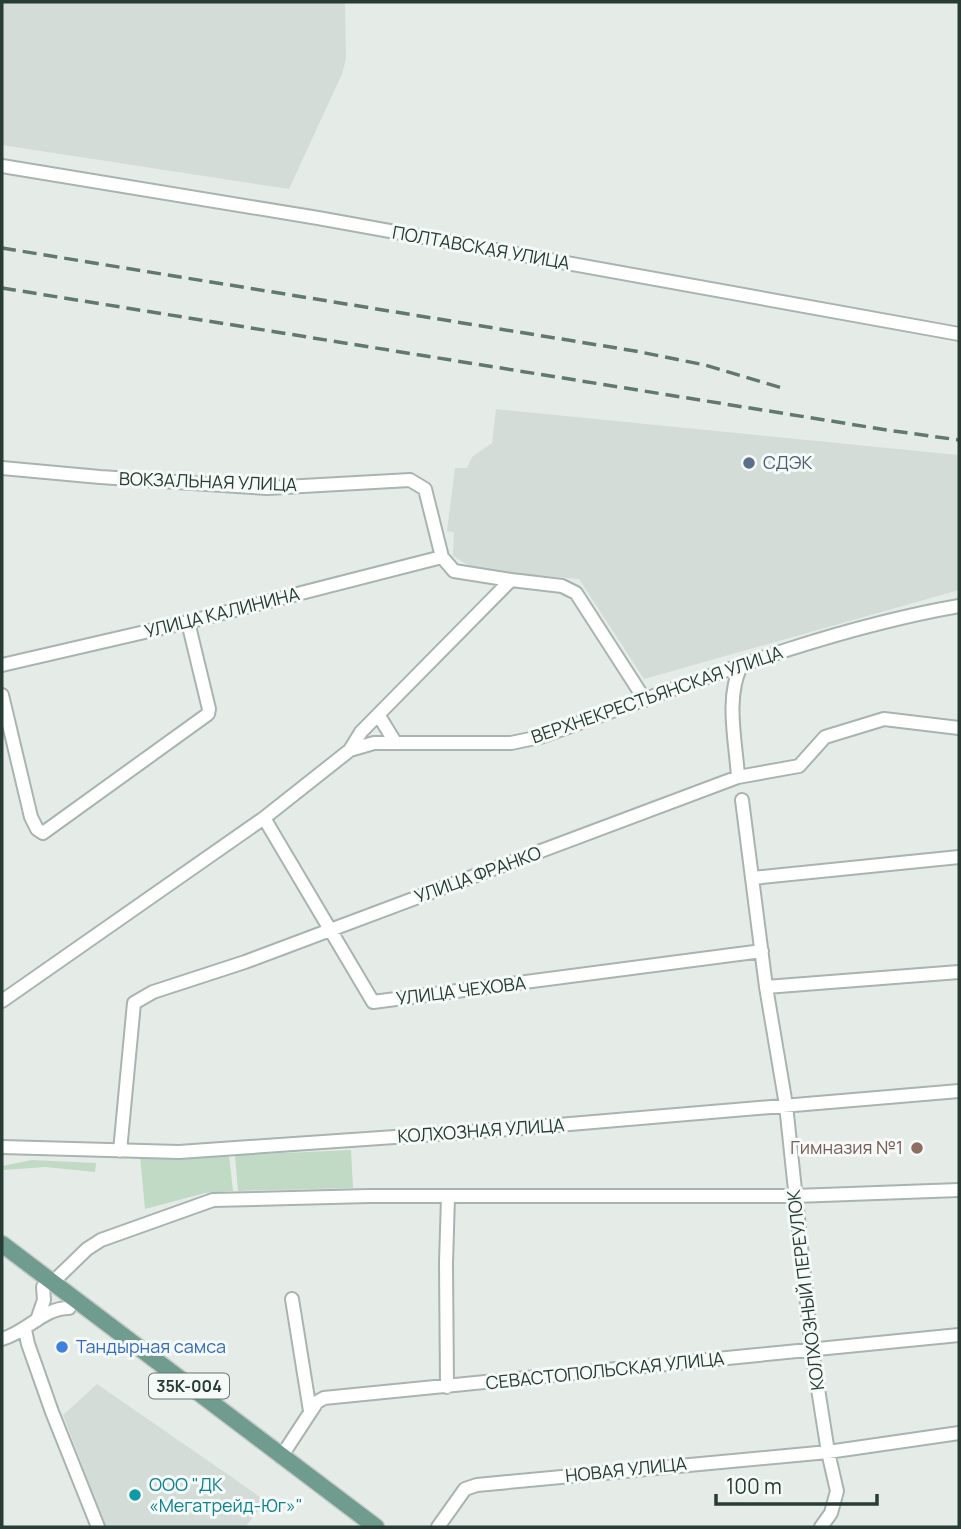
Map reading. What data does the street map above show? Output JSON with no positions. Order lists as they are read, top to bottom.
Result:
{
  "streets": {
    "main road": ["35К-004"],
    "street": [
      "ПОЛТАВСКАЯ УЛИЦА",
      "ВОКЗАЛЬНАЯ УЛИЦА",
      "УЛИЦА КАЛИНИНА",
      "ВЕРХНЕКРЕСТЬЯНСКАЯ УЛИЦА",
      "УЛИЦА ФРАНКО",
      "УЛИЦА ЧЕХОВА",
      "КОЛХОЗНАЯ УЛИЦА",
      "КОЛХОЗНЫЙ ПЕРЕУЛОК",
      "СЕВАСТОПОЛЬСКАЯ УЛИЦА",
      "НОВАЯ УЛИЦА"
    ]
  },
  "crossings": [
    ["ВОКЗАЛЬНАЯ УЛИЦА", "УЛИЦА КАЛИНИНА"],
    ["ВЕРХНЕКРЕСТЬЯНСКАЯ УЛИЦА", "УЛИЦА ЧЕХОВА"],
    ["УЛИЦА ФРАНКО", "УЛИЦА ЧЕХОВА"],
    ["УЛИЦА ФРАНКО", "КОЛХОЗНАЯ УЛИЦА"],
    ["УЛИЦА ЧЕХОВА", "КОЛХОЗНЫЙ ПЕРЕУЛОК"],
    ["КОЛХОЗНАЯ УЛИЦА", "КОЛХОЗНЫЙ ПЕРЕУЛОК"],
    ["КОЛХОЗНЫЙ ПЕРЕУЛОК", "СЕВАСТОПОЛЬСКАЯ УЛИЦА"],
    ["КОЛХОЗНЫЙ ПЕРЕУЛОК", "НОВАЯ УЛИЦА"]
  ],
  "places": [
    "СДЭК",
    "Гимназия №1",
    "Тандырная самса",
    "ООО \"ДК «Мегатрейд-Юг»\""
  ],
  "scale_bar": "100 m"
}
